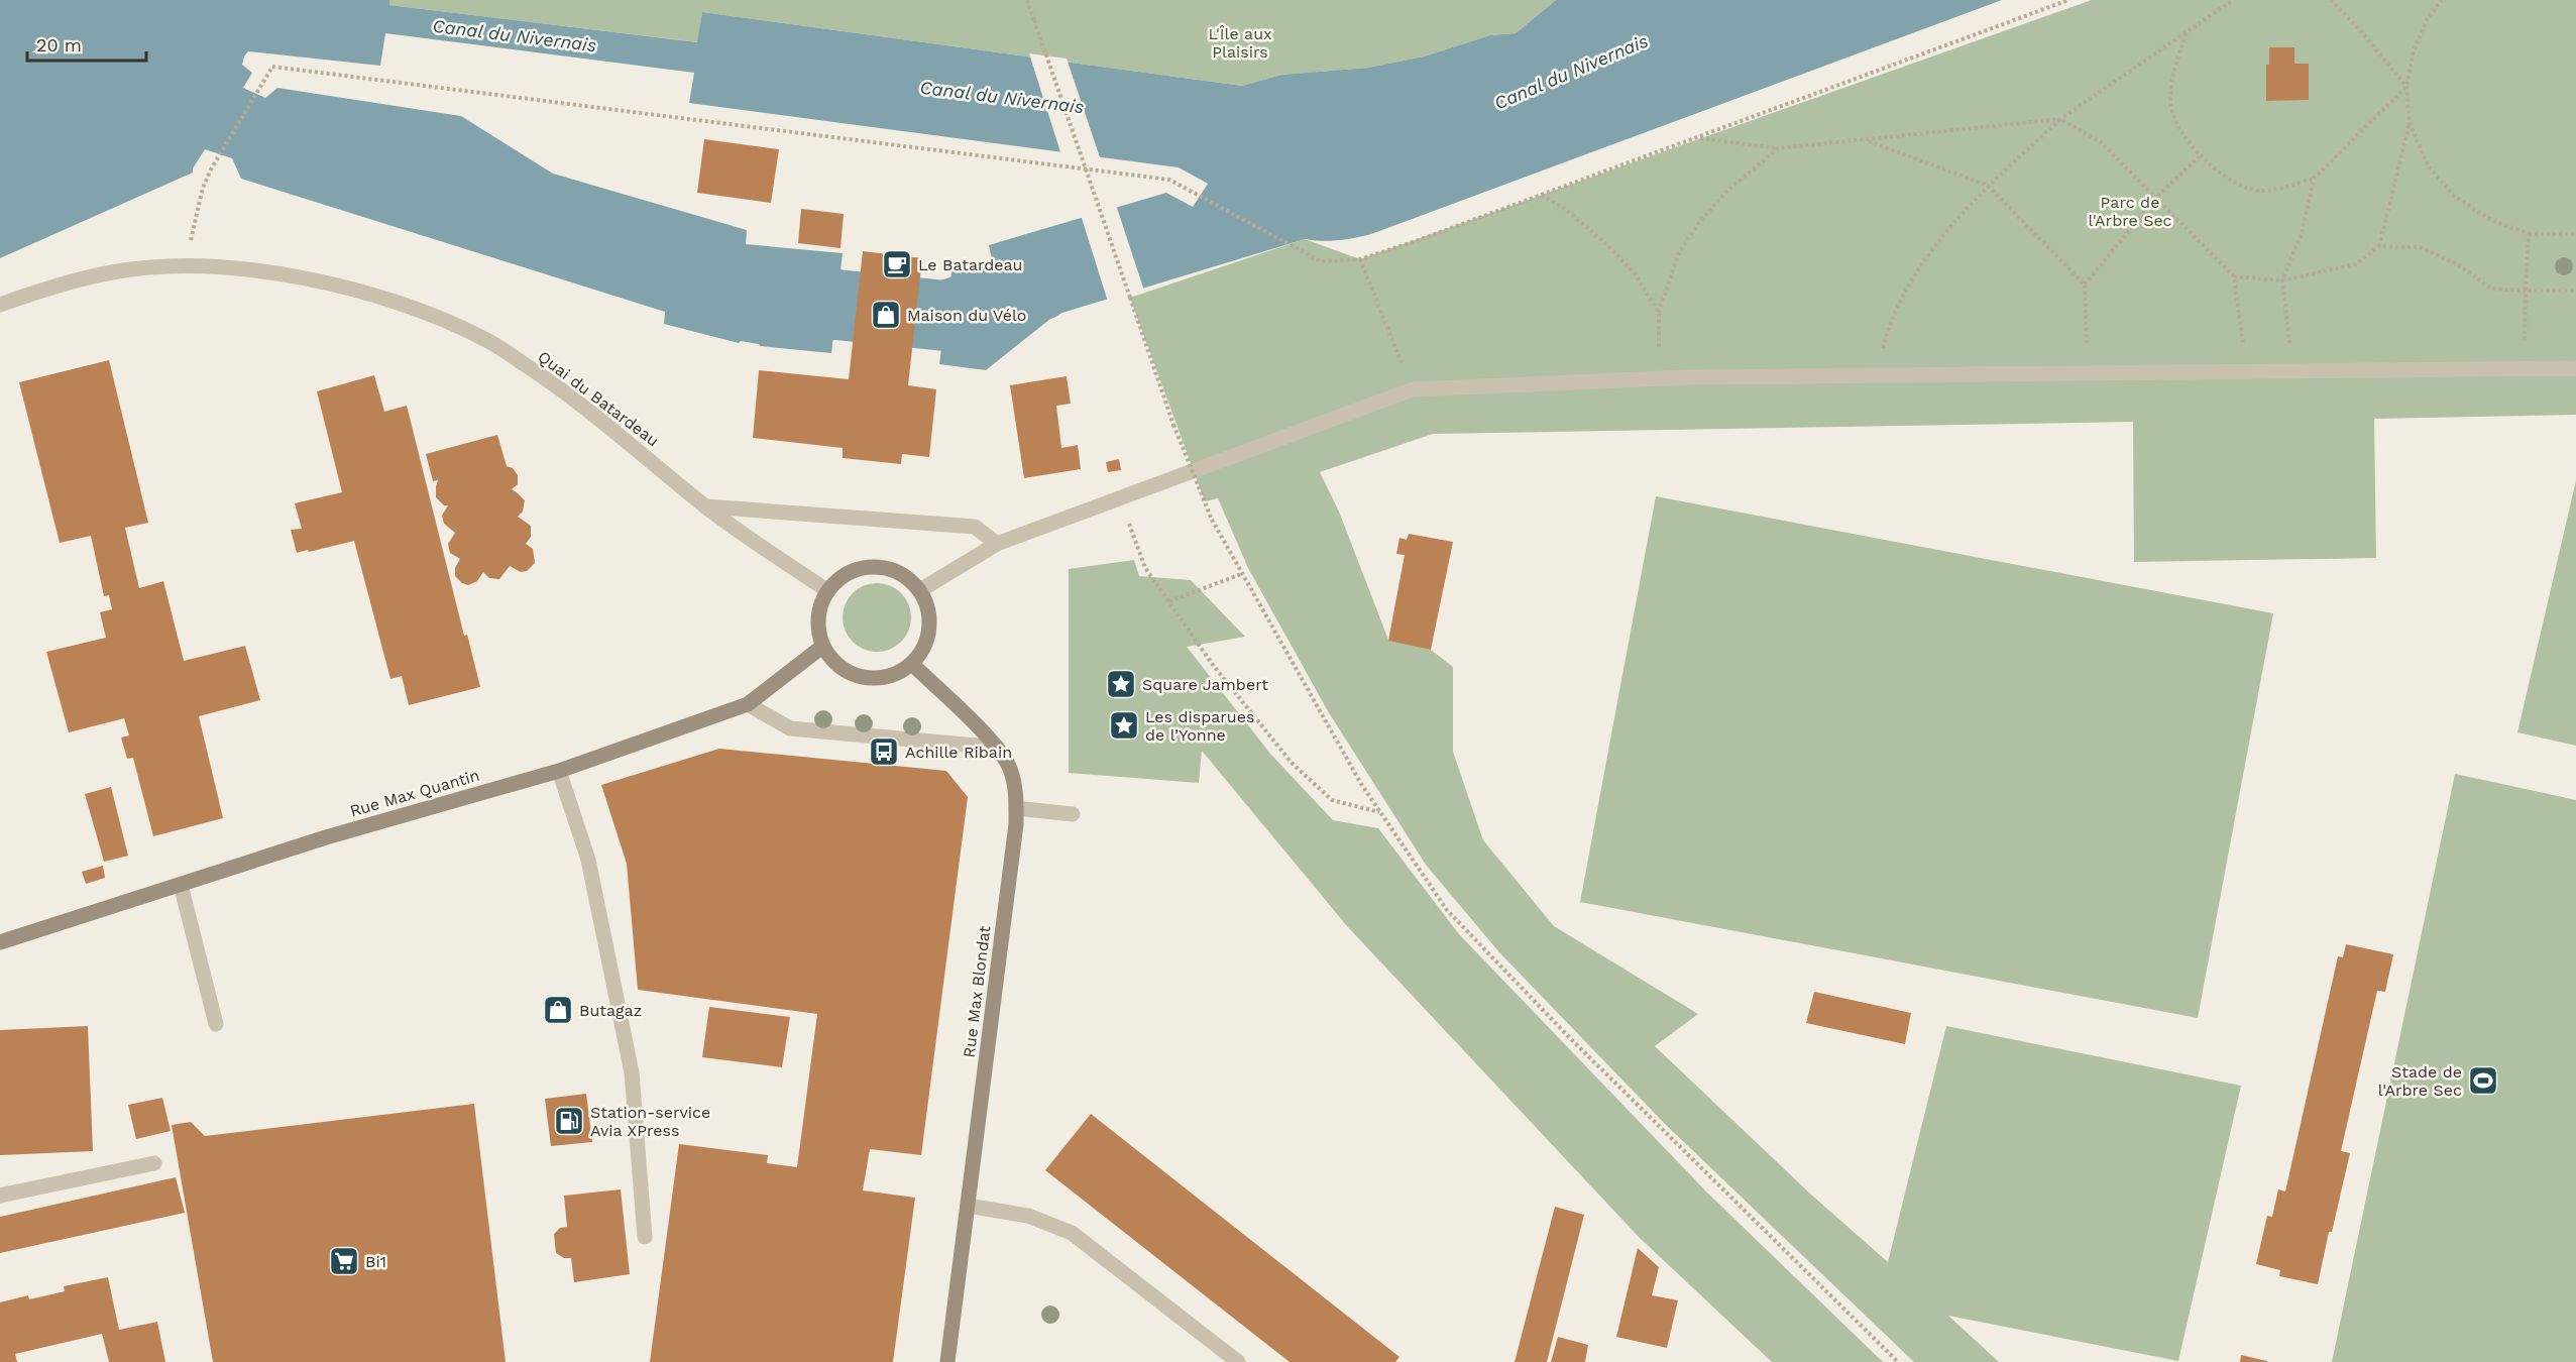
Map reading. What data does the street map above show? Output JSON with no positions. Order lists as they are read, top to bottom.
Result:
{
  "streets": {
    "street": ["Quai du Batardeau", "Rue Max Quantin", "Rue Max Blondat"]
  },
  "crossings": [
    ["Quai du Batardeau", "Rue Max Quantin"],
    ["Quai du Batardeau", "Rue Max Blondat"],
    ["Rue Max Quantin", "Rue Max Blondat"]
  ],
  "water": ["Canal du Nivernais"],
  "parks": ["L'Île aux Plaisirs", "Parc de l'Arbre Sec"],
  "places": {
    "cafe": ["Le Batardeau"],
    "shop": ["Maison du Vélo", "Butagaz"],
    "place": ["Square Jambert", "Les disparues de l’Yonne"],
    "bus stop": ["Achille Ribain"],
    "sports": ["Stade de l'Arbre Sec"],
    "fuel station": ["Station-service Avia XPress"],
    "supermarket": ["Bi1"]
  },
  "scale_bar": "20 m"
}
